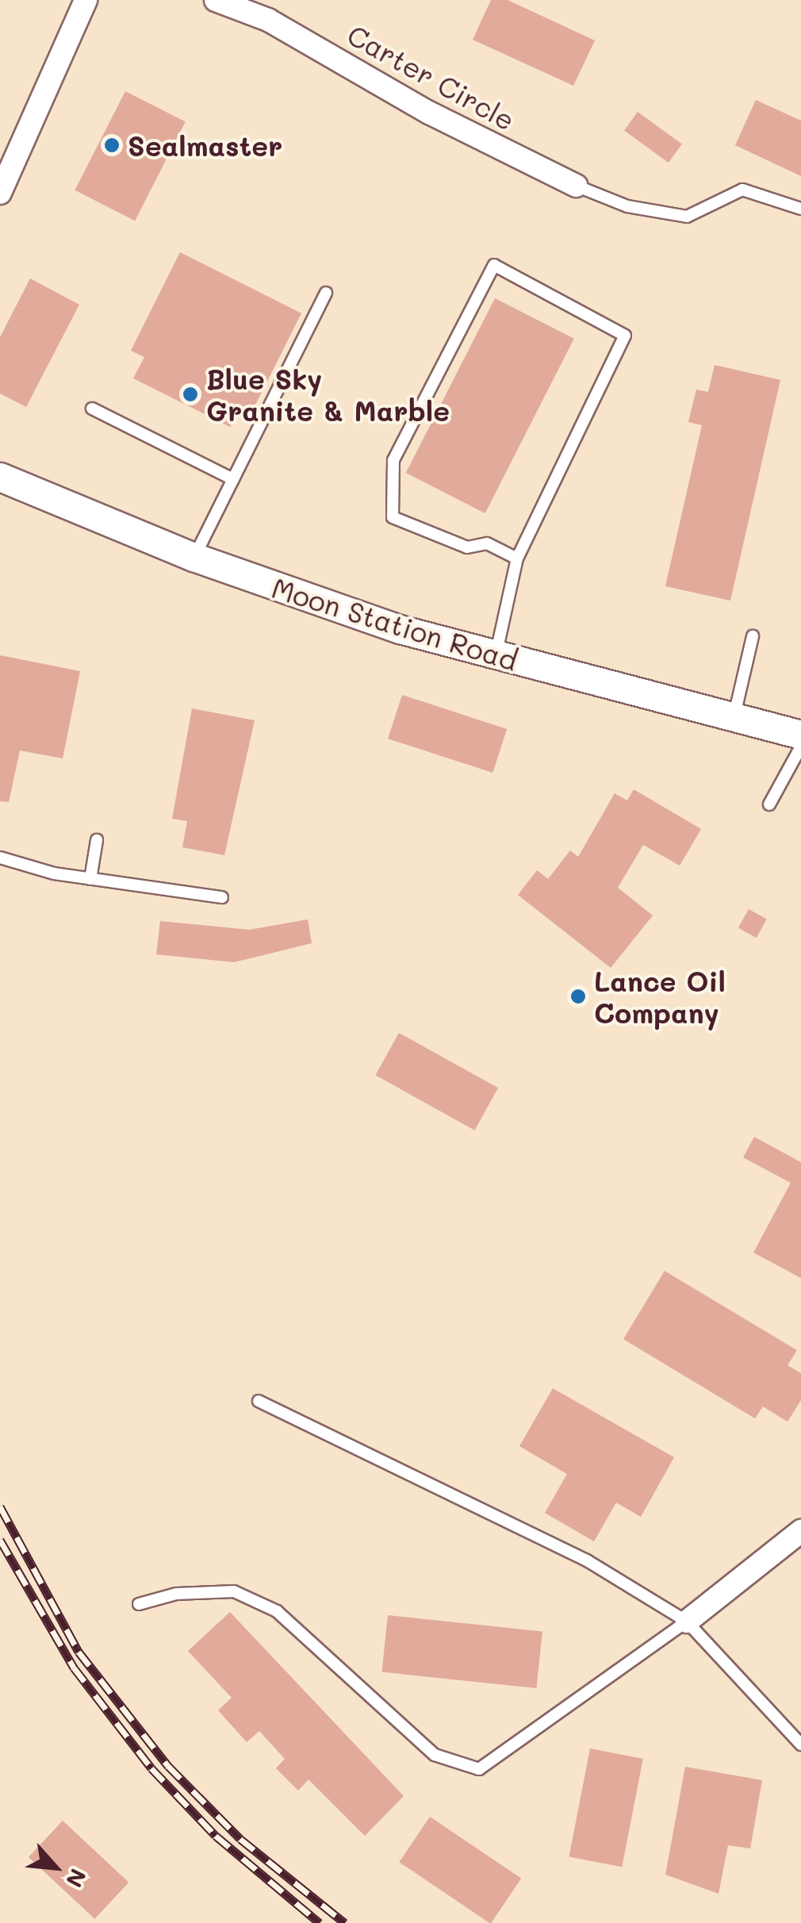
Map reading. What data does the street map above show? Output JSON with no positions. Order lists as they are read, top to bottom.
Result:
{
  "streets": {
    "street": ["Carter Circle", "Moon Station Road"]
  },
  "places": ["Sealmaster", "Blue Sky Granite & Marble", "Lance Oil Company"],
  "north": "bottom right"
}
